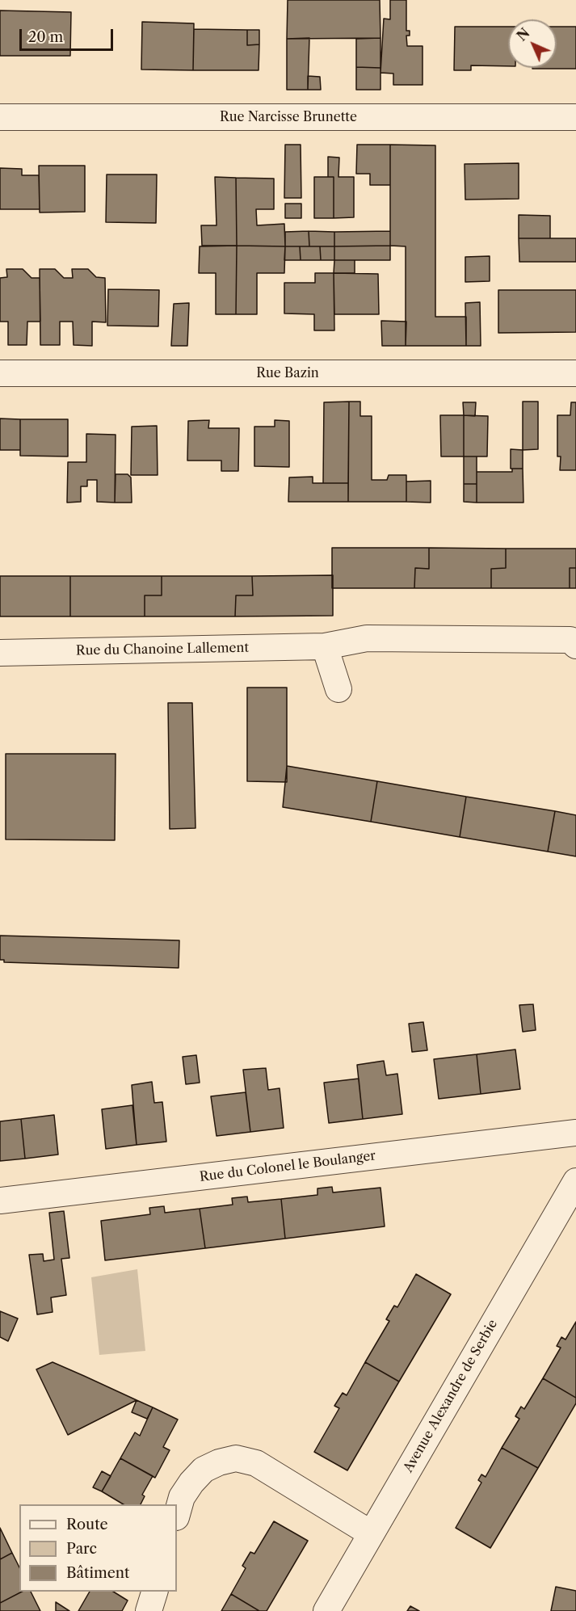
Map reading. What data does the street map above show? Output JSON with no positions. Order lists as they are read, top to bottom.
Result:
{
  "streets": {
    "street": [
      "Rue Narcisse Brunette",
      "Rue Bazin",
      "Rue du Chanoine Lallement",
      "Rue du Colonel le Boulanger",
      "Avenue Alexandre de Serbie"
    ]
  },
  "legend": ["Route", "Parc", "Bâtiment"],
  "scale_bar": "20 m",
  "north": "top left"
}
